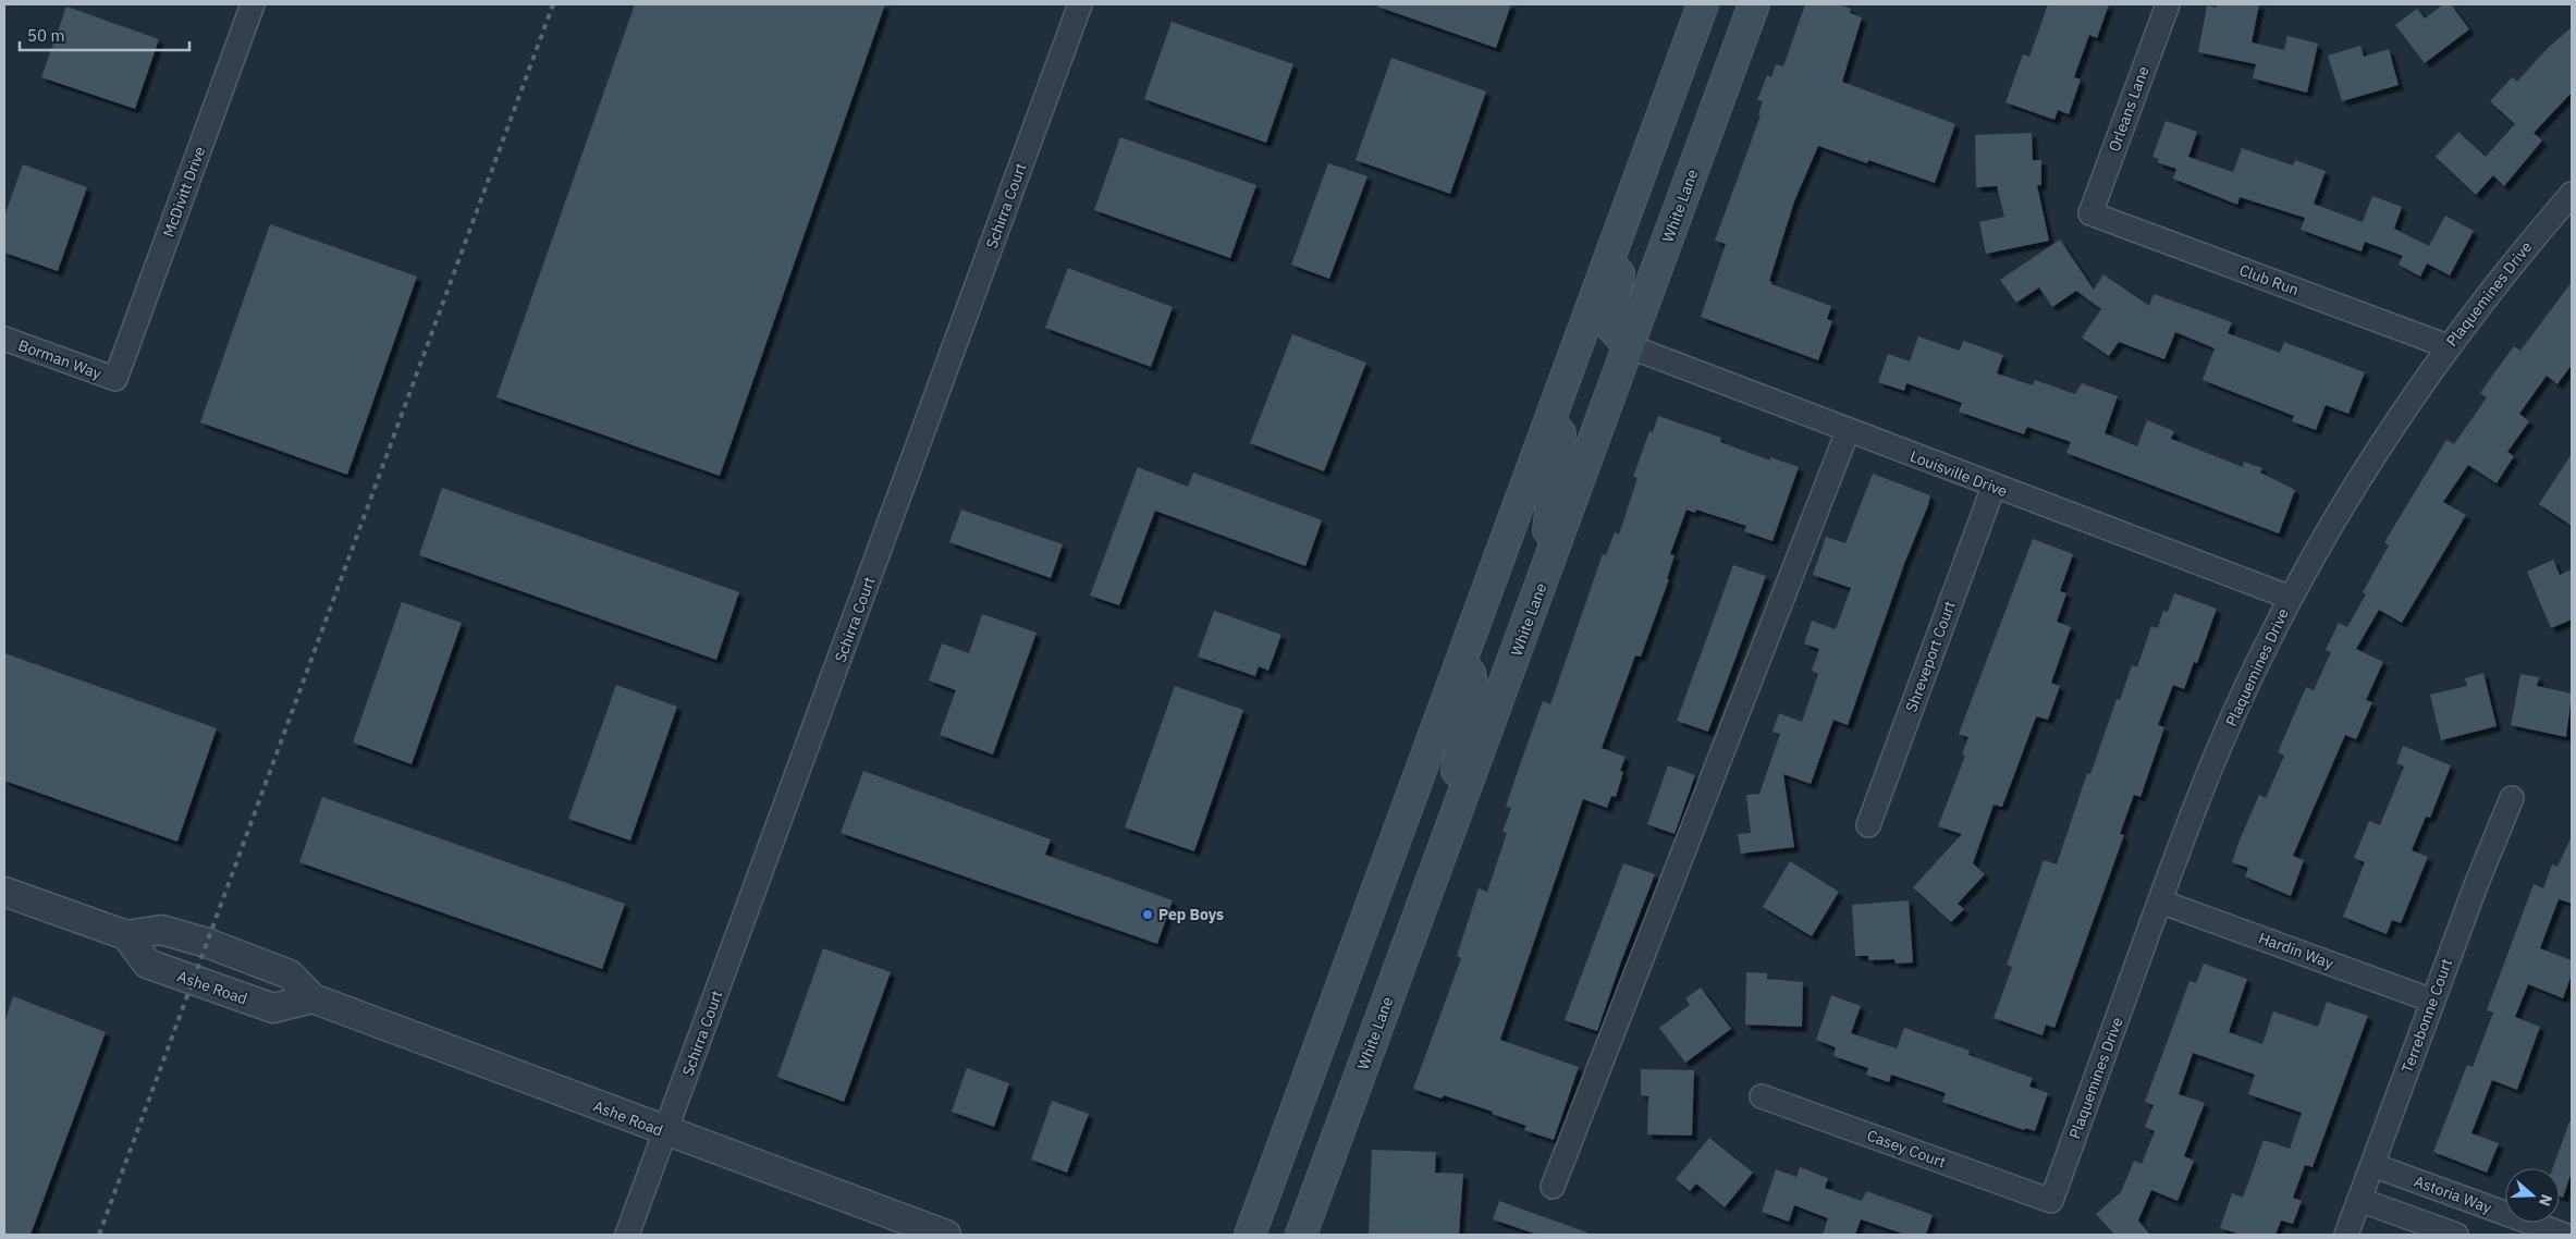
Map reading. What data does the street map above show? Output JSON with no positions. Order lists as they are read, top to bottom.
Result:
{
  "streets": {
    "main road": ["White Lane"],
    "street": [
      "Orleans Lane",
      "McDivitt Drive",
      "Schirra Court",
      "Club Run",
      "Plaquemines Drive",
      "Borman Way",
      "Louisville Drive",
      "Shreveport Court",
      "Hardin Way",
      "Ashe Road",
      "Terrebonne Court",
      "Casey Court",
      "Astoria Way"
    ]
  },
  "crossings": [
    ["Orleans Lane", "Club Run"],
    ["McDivitt Drive", "Borman Way"],
    ["Schirra Court", "Ashe Road"],
    ["White Lane", "Louisville Drive"],
    ["Club Run", "Plaquemines Drive"],
    ["Plaquemines Drive", "Louisville Drive"],
    ["Plaquemines Drive", "Hardin Way"],
    ["Plaquemines Drive", "Casey Court"],
    ["Louisville Drive", "Shreveport Court"],
    ["Hardin Way", "Terrebonne Court"],
    ["Terrebonne Court", "Astoria Way"]
  ],
  "places": ["Pep Boys"],
  "scale_bar": "50 m",
  "north": "right"
}
